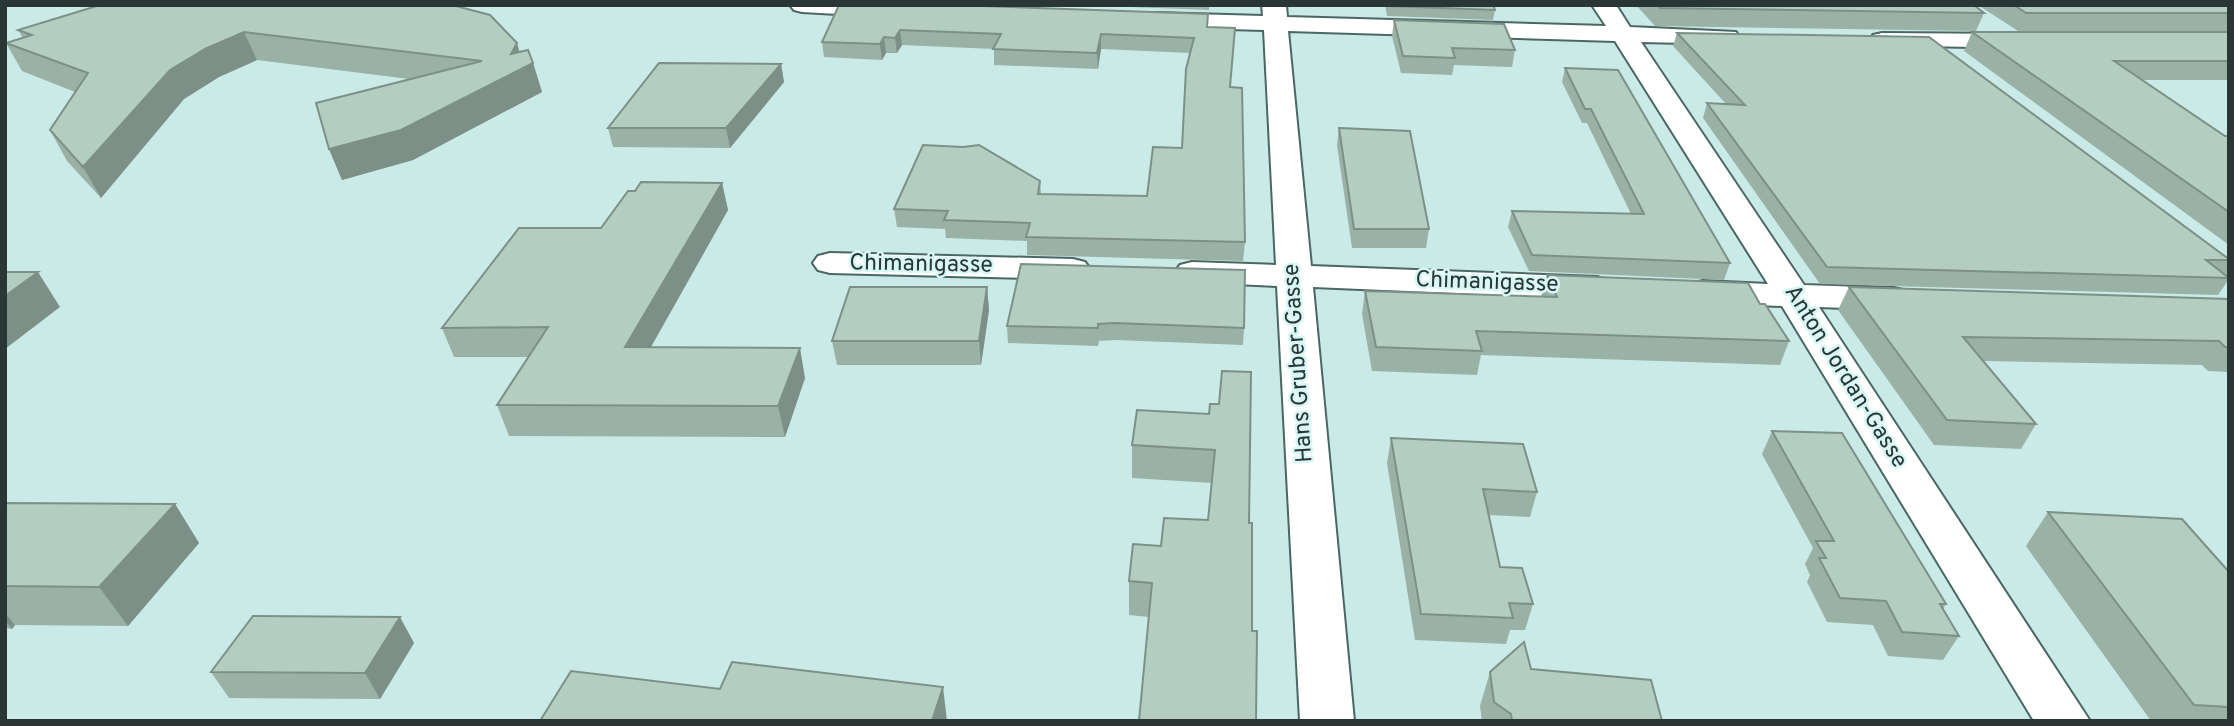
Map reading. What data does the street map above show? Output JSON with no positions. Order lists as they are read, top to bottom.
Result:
{
  "streets": {
    "street": ["Chimanigasse", "Hans Gruber-Gasse", "Anton Jordan-Gasse"]
  },
  "crossings": [
    ["Chimanigasse", "Hans Gruber-Gasse"]
  ]
}
